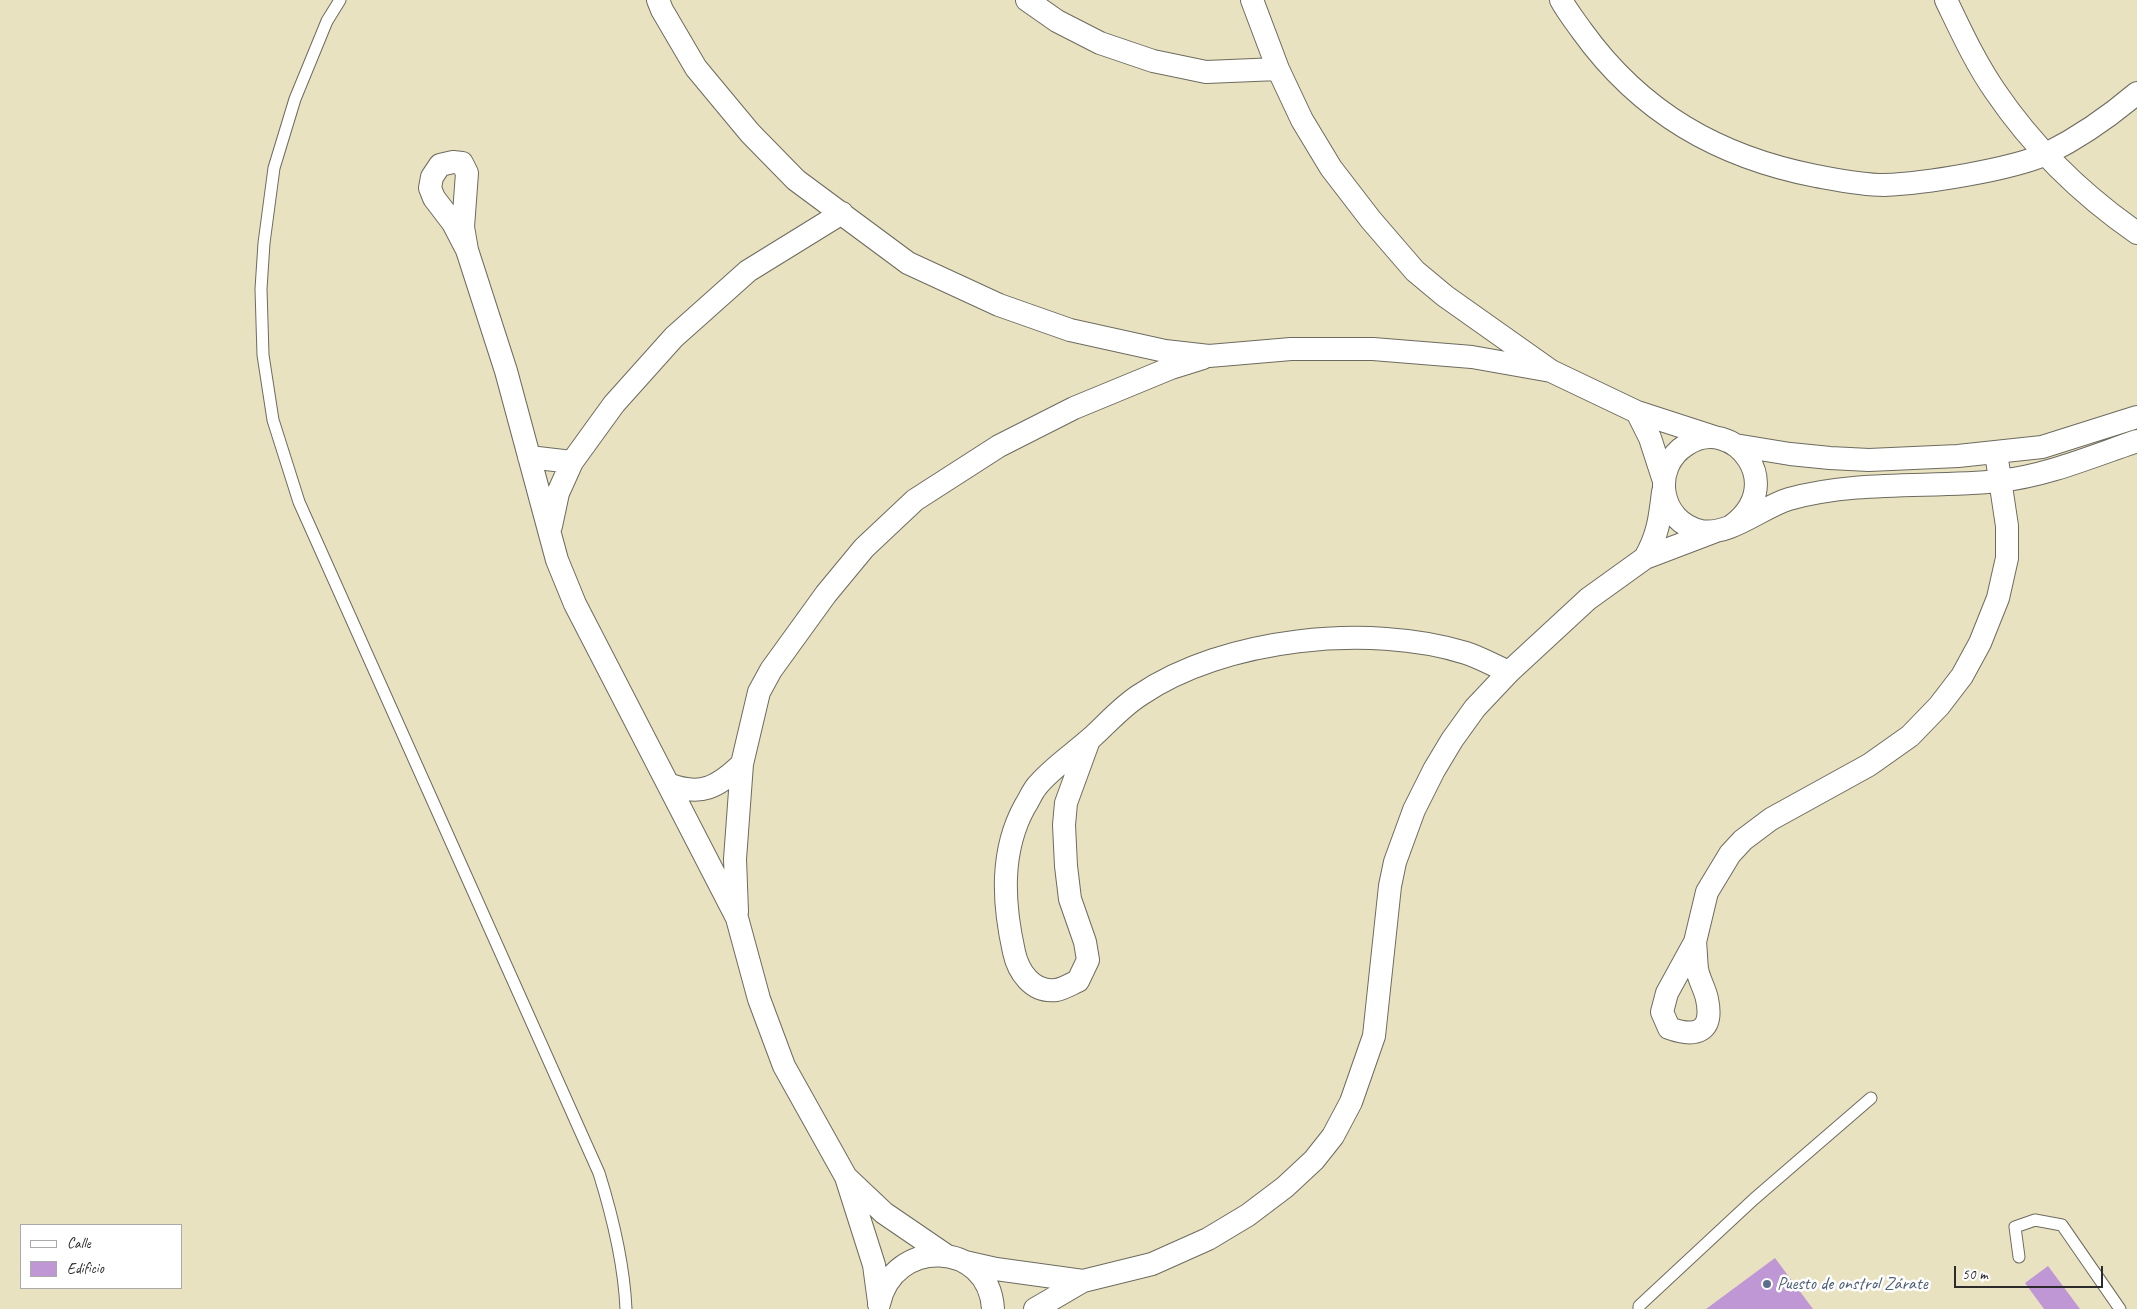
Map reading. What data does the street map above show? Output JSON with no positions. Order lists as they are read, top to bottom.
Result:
{
  "places": ["Puesto de onstrol Zárate"],
  "legend": ["Calle", "Edificio"],
  "scale_bar": "50 m"
}
